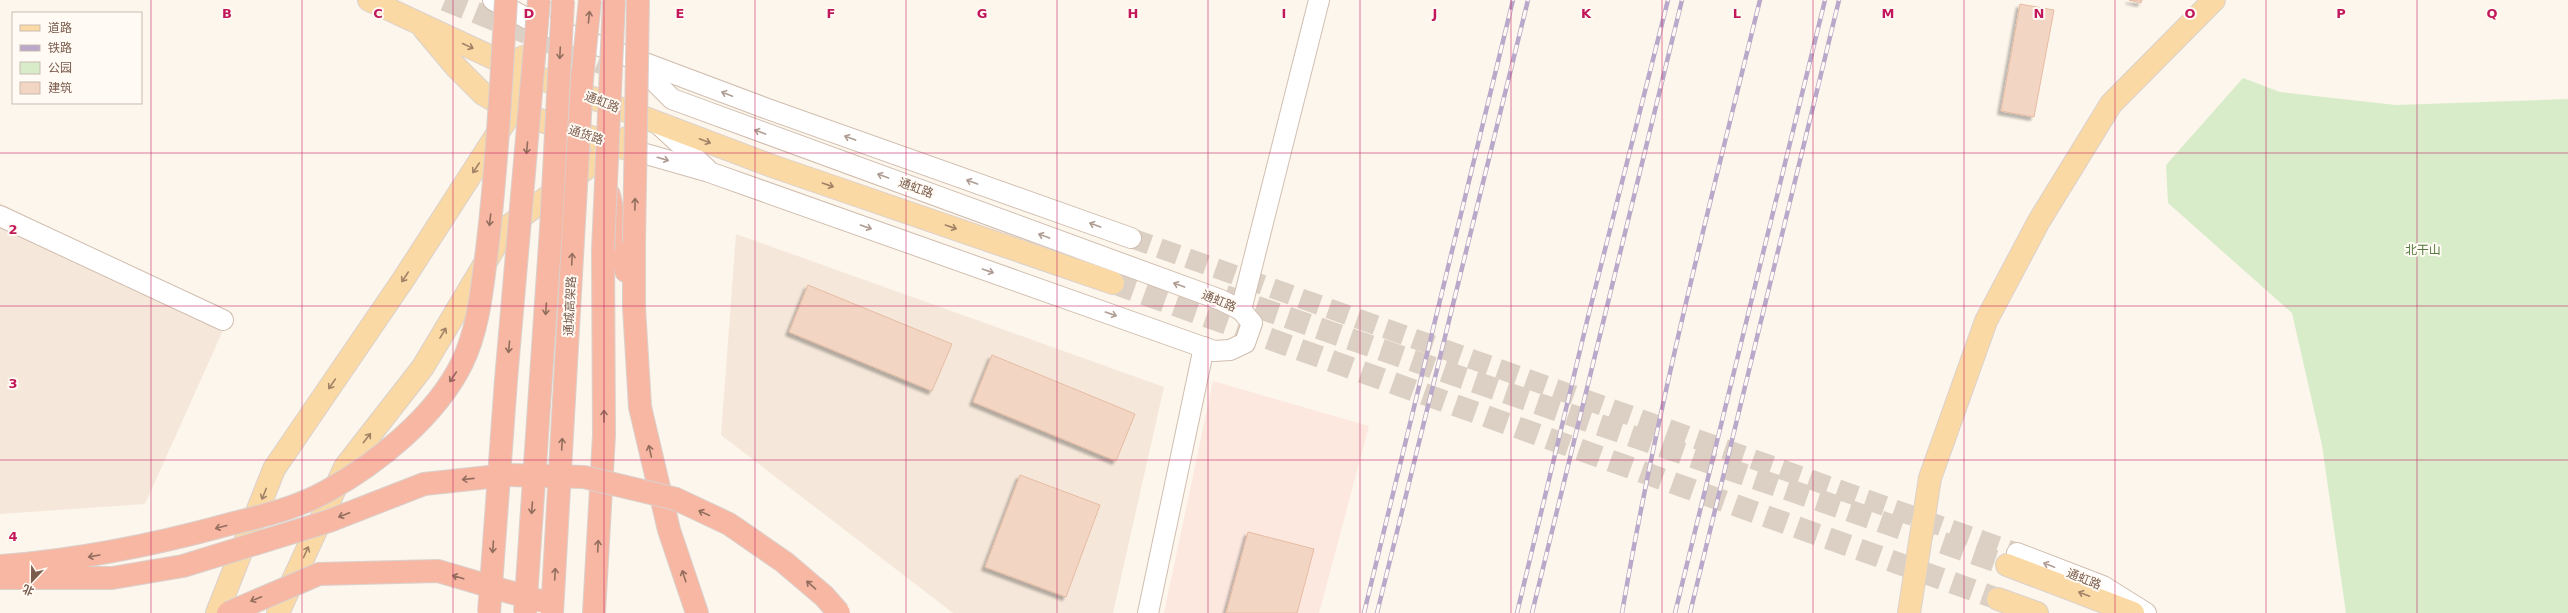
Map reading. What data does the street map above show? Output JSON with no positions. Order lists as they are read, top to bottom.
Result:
{
  "streets": {
    "highway": ["通城高架路"],
    "main road": ["通虹路", "通货路"]
  },
  "crossings": [
    ["通虹路", "通货路"]
  ],
  "parks": ["北干山"],
  "legend": [
    "道路",
    "铁路",
    "公园",
    "建筑"
  ],
  "north": "bottom",
  "grid": {
    "columns": [
      "B",
      "C",
      "D",
      "E",
      "F",
      "G",
      "H",
      "I",
      "J",
      "K",
      "L",
      "M",
      "N",
      "O",
      "P",
      "Q"
    ],
    "rows": ["2", "3", "4"]
  }
}
